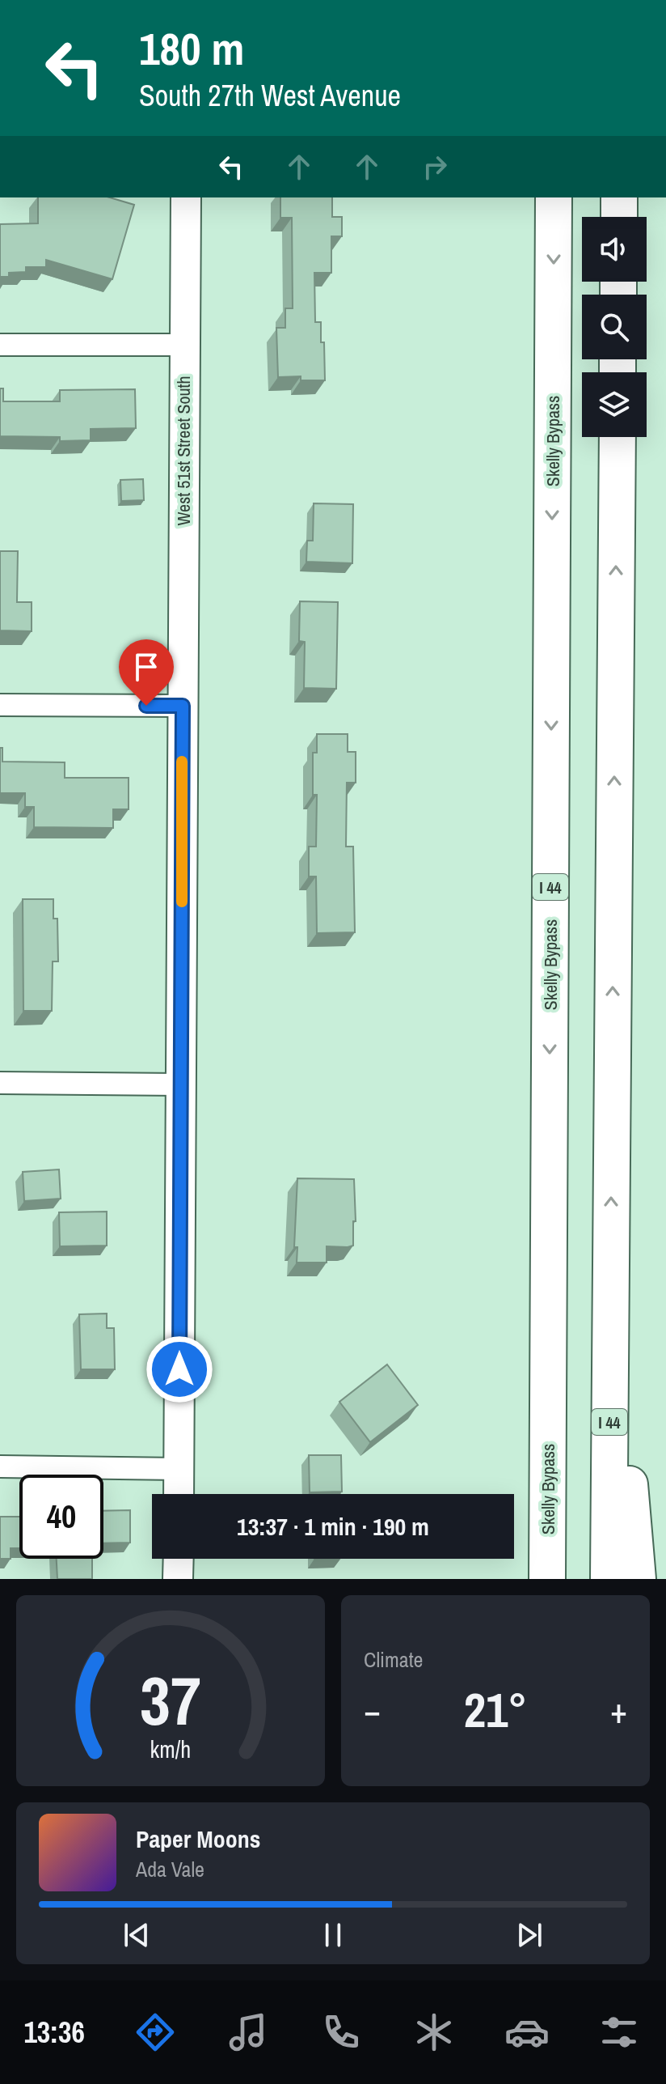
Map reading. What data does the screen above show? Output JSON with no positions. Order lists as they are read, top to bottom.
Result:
{
  "streets": {
    "highway": ["Skelly Bypass", "I 44"],
    "street": ["West 51st Street South"]
  },
  "page": {
    "turn": ["180 m", "South 27th West Avenue"],
    "limit": "40",
    "trip": "13:37 · 1 min · 190 m",
    "tile": "Climate",
    "heat": ["−", "21°", "+"],
    "song": ["Paper Moons", "Ada Vale"],
    "tabs": "13:36",
    "gauge": ["37", "km/h"]
  }
}
